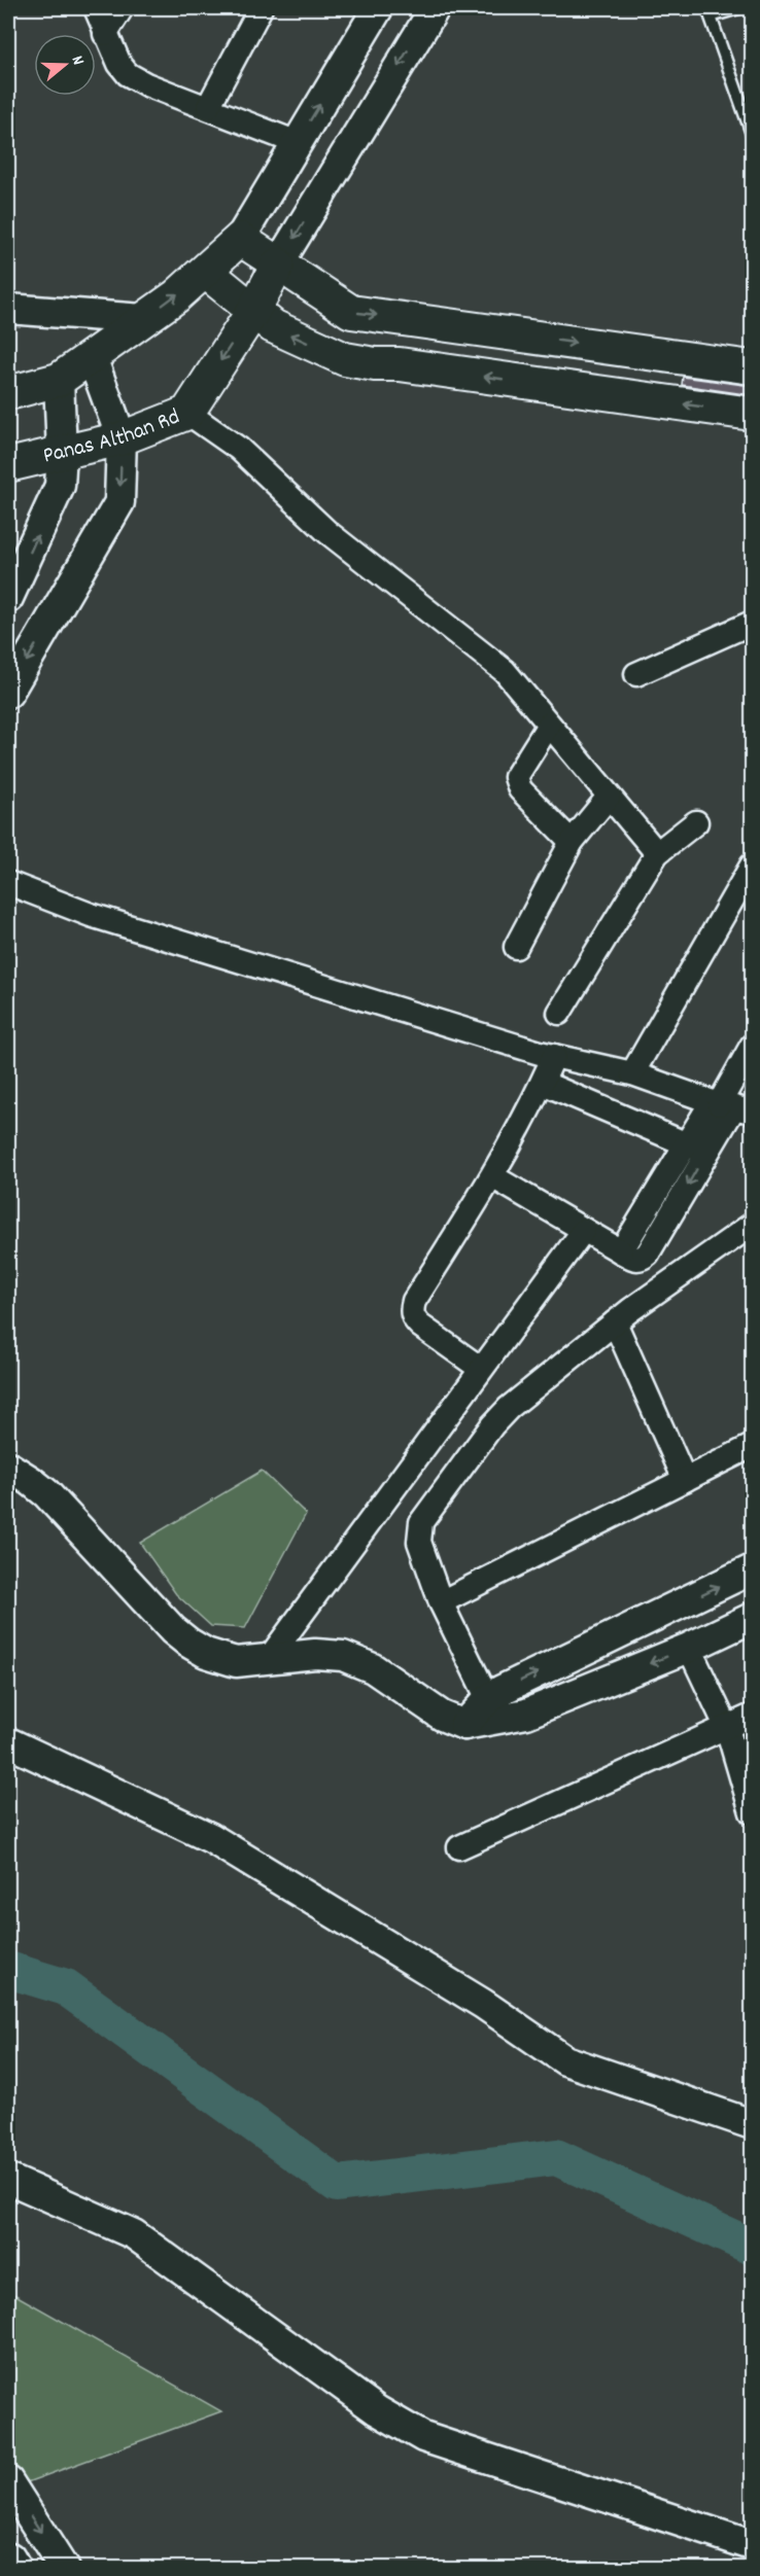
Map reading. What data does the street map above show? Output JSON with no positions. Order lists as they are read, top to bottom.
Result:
{
  "streets": {
    "main road": ["Panas Althan Rd"]
  },
  "north": "right"
}
